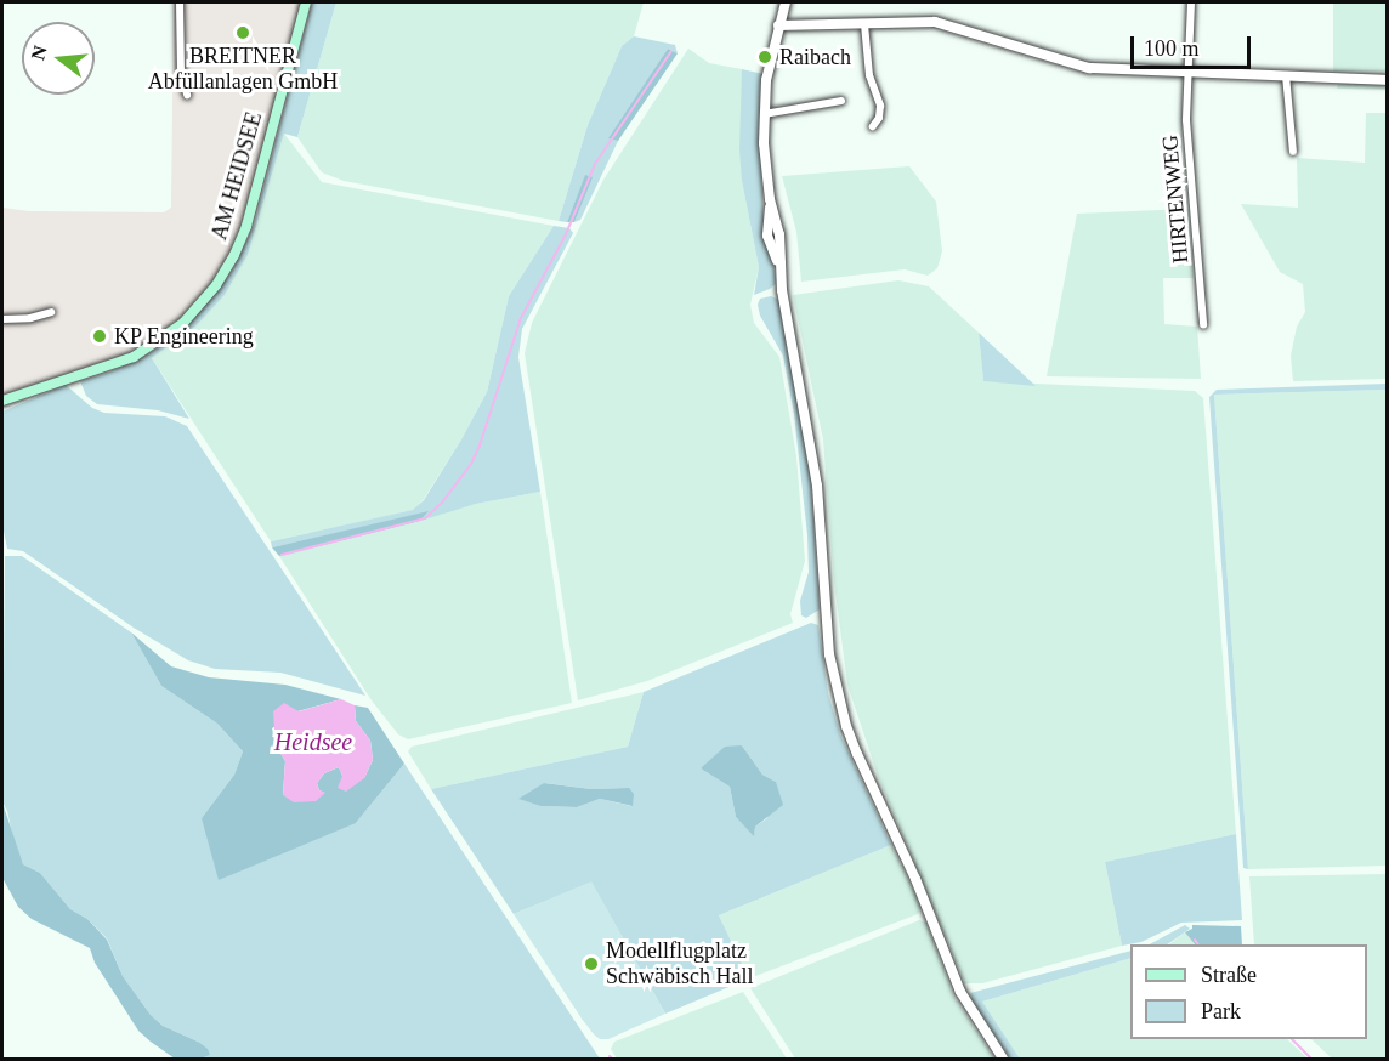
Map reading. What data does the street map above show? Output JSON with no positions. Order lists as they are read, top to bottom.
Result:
{
  "streets": {
    "main road": ["AM HEIDSEE"],
    "street": ["HIRTENWEG"]
  },
  "water": ["Heidsee"],
  "places": [
    "BREITNER Abfüllanlagen GmbH",
    "Raibach",
    "KP Engineering",
    "Modellflugplatz Schwäbisch Hall"
  ],
  "legend": ["Straße", "Park"],
  "scale_bar": "100 m",
  "north": "left"
}
